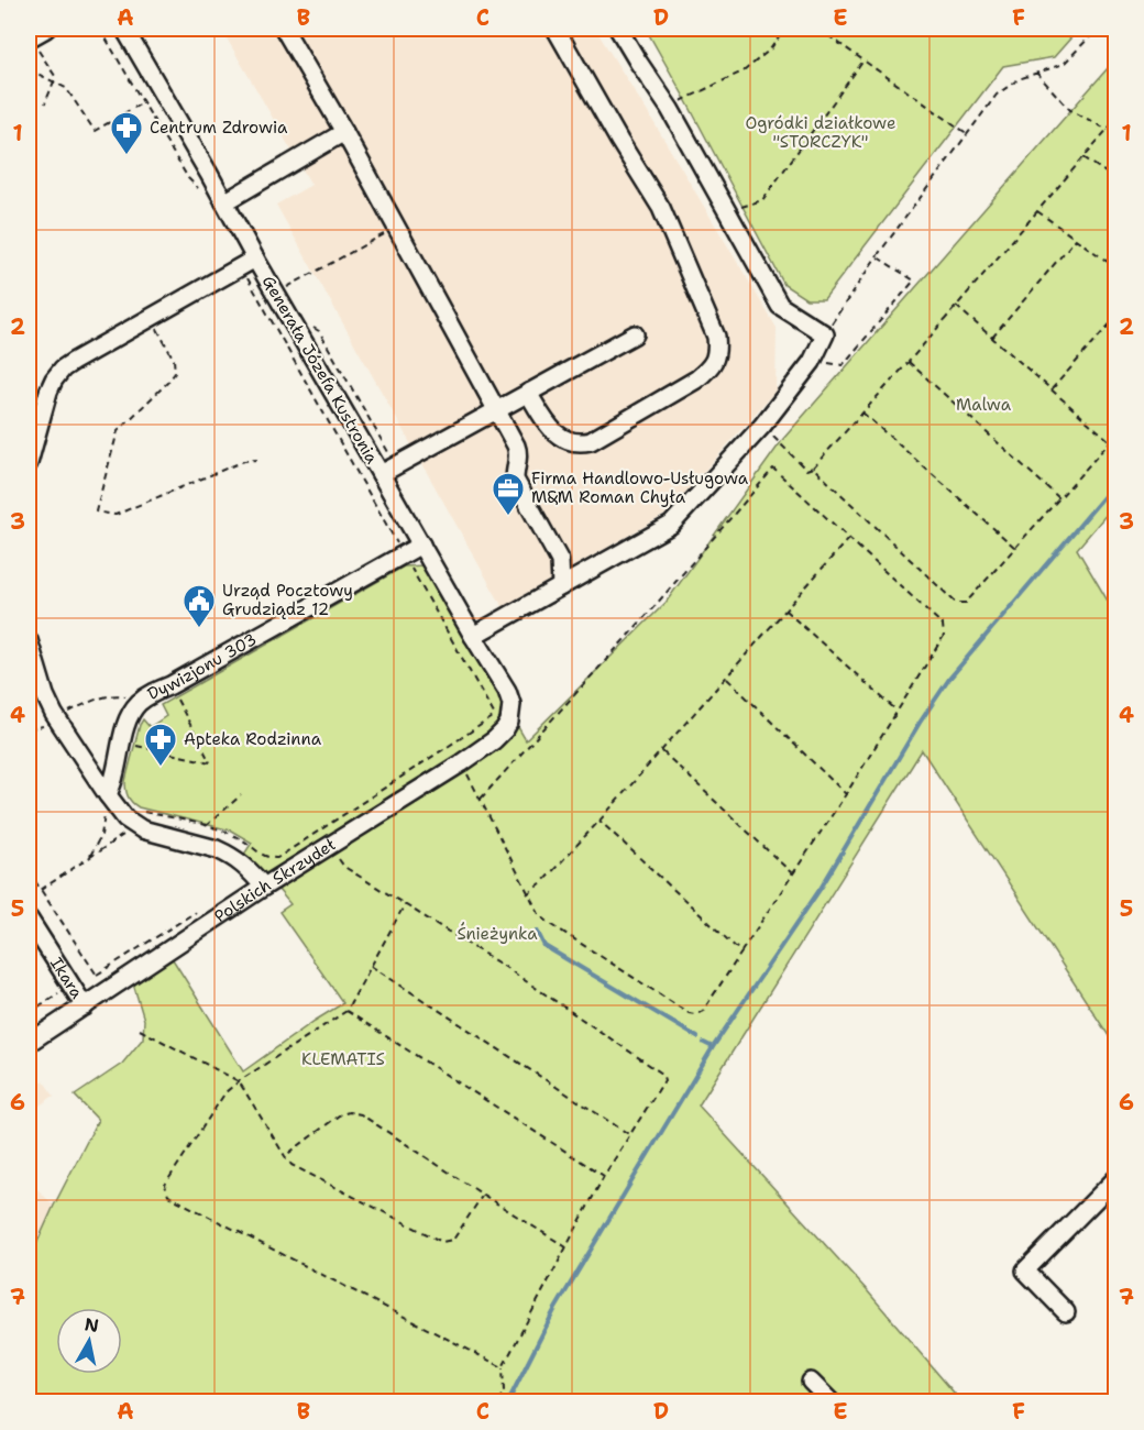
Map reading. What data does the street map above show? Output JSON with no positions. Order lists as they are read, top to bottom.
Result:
{
  "streets": {
    "street": [
      "Generała Józefa Kustronia",
      "Dywizjonu 303",
      "Polskich Skrzydeł",
      "Ikara"
    ]
  },
  "crossings": [
    ["Generała Józefa Kustronia", "Dywizjonu 303"],
    ["Generała Józefa Kustronia", "Polskich Skrzydeł"],
    ["Polskich Skrzydeł", "Ikara"]
  ],
  "parks": [
    "Ogródki działkowe \"STORCZYK\"",
    "Malwa",
    "Śnieżynka",
    "KLEMATIS"
  ],
  "places": {
    "pharmacy": ["Centrum Zdrowia", "Apteka Rodzinna"],
    "office": ["Firma Handlowo-Usługowa M&M Roman Chyła"],
    "public building": ["Urząd Pocztowy Grudziądz 12"]
  },
  "north": "top",
  "grid": {
    "columns": [
      "A",
      "B",
      "C",
      "D",
      "E",
      "F"
    ],
    "rows": [
      "1",
      "2",
      "3",
      "4",
      "5",
      "6",
      "7"
    ]
  }
}
